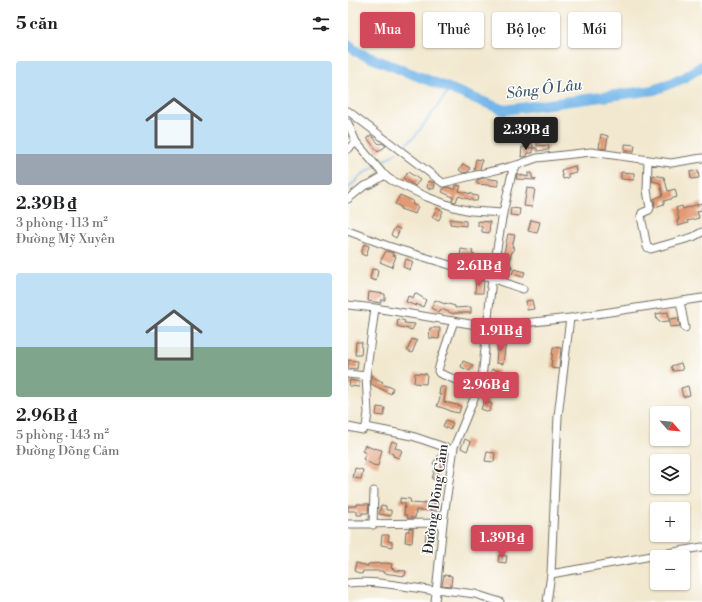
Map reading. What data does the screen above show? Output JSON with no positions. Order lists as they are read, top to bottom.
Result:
{
  "streets": {
    "street": ["Đường Dõng Cảm"]
  },
  "water": ["Sông Ô Lâu"],
  "north": "bottom right",
  "page": {
    "heading": "5 căn",
    "chip": [
      "Mua",
      "Thuê",
      "Bộ lọc",
      "Mới"
    ],
    "list": [
      {
        "name": "2.39B ₫",
        "note": "3 phòng · 113 m² · Đường Mỹ Xuyên"
      },
      {
        "name": "2.96B ₫",
        "note": "5 phòng · 143 m² · Đường Dõng Cảm"
      }
    ],
    "price": [
      "2.39B ₫",
      "2.61B ₫",
      "1.91B ₫",
      "2.96B ₫",
      "1.39B ₫"
    ],
    "map_buttons": ["+", "−"]
  }
}
